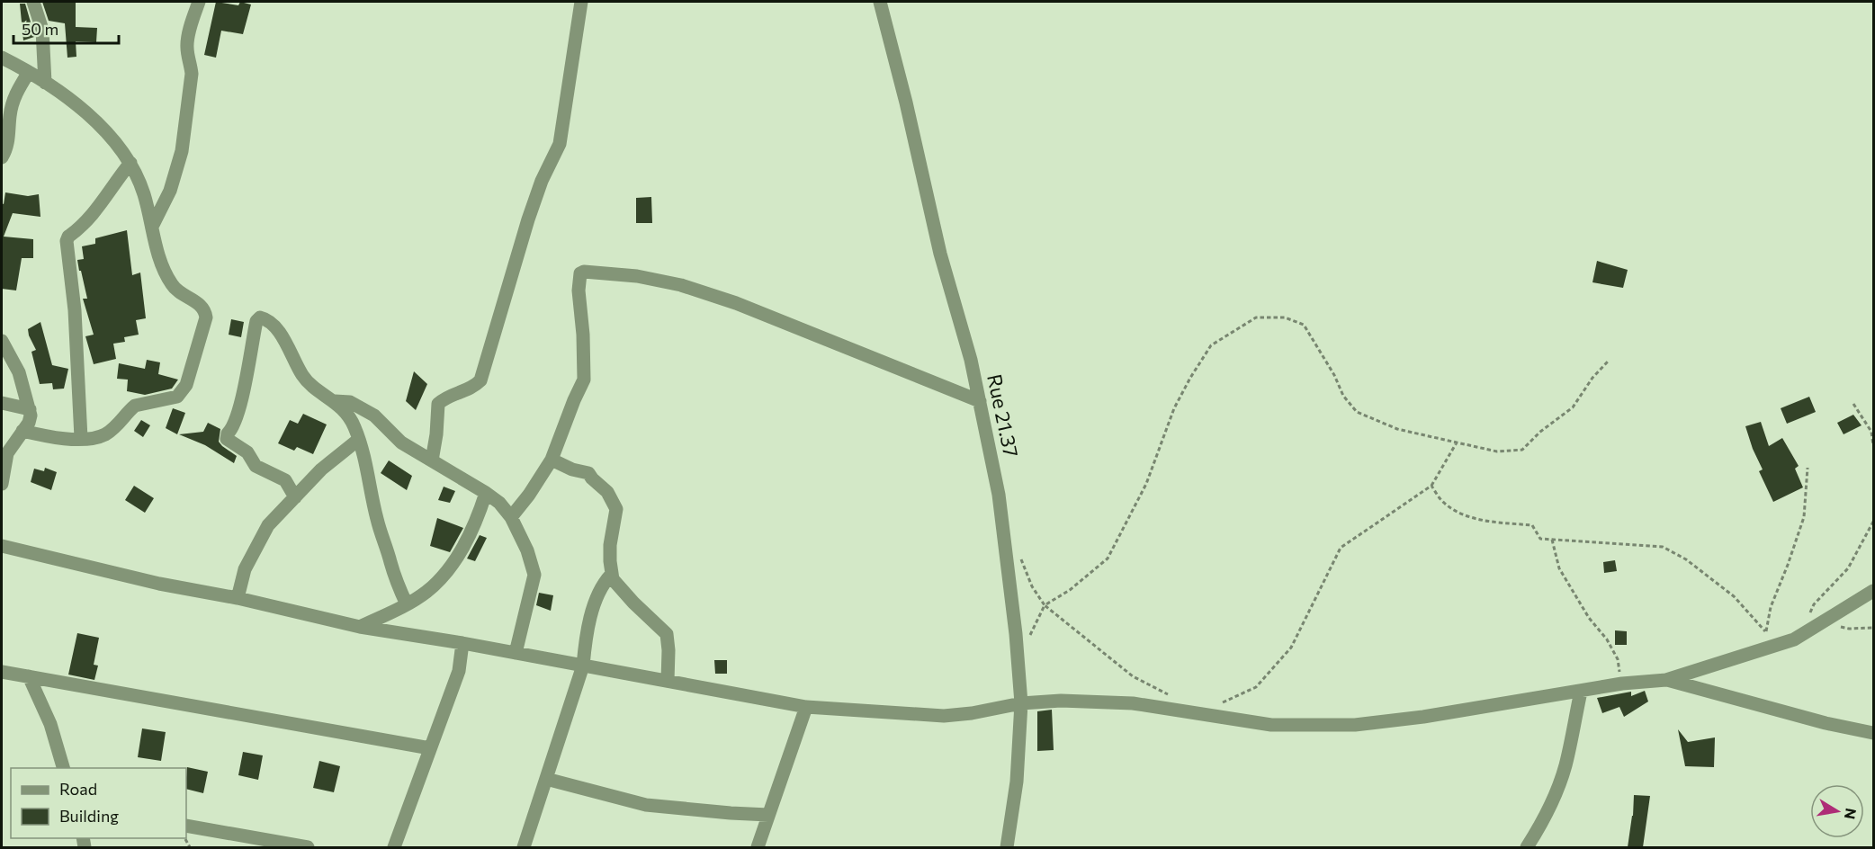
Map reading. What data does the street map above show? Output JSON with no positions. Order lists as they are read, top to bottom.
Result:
{
  "streets": {
    "street": ["Rue 21.37"]
  },
  "legend": ["Road", "Building"],
  "scale_bar": "50 m",
  "north": "right"
}
